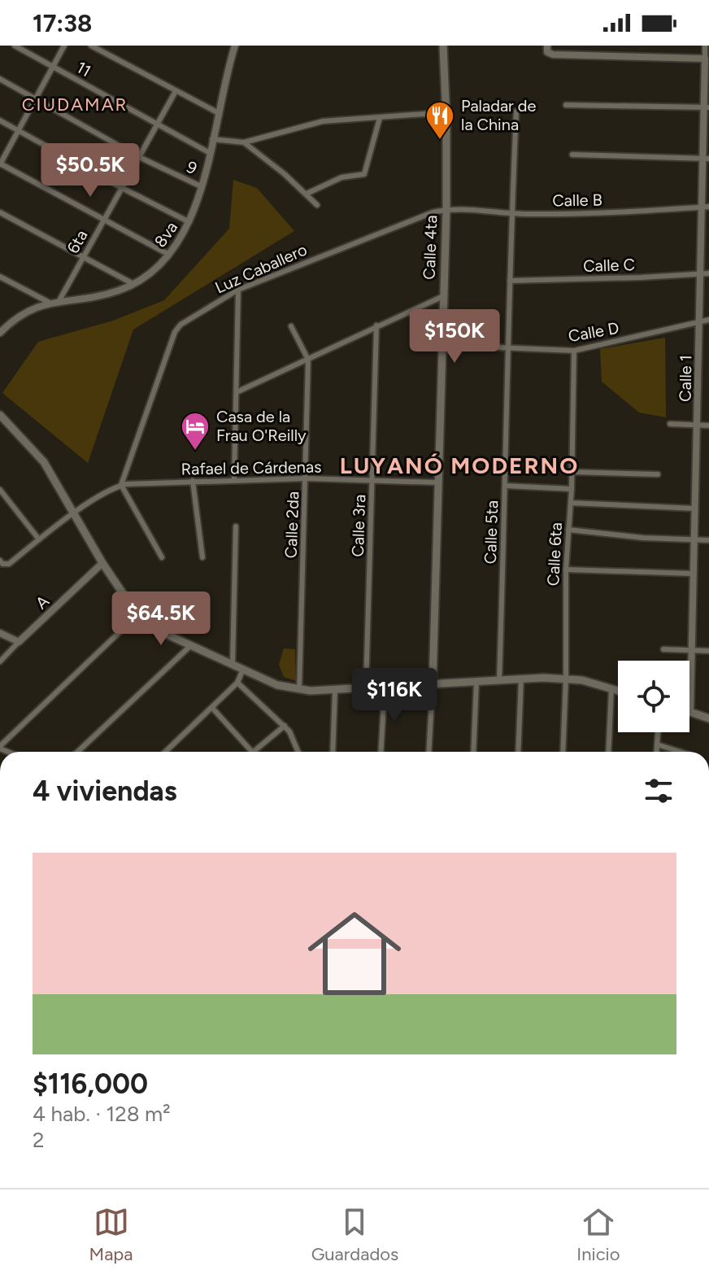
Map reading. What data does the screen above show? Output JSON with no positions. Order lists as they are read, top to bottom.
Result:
{
  "streets": {
    "main road": ["Calle 4ta"],
    "street": [
      "11",
      "9",
      "Calle B",
      "8va",
      "6ta",
      "Calle C",
      "Luz Caballero",
      "Calle D",
      "Calle 1",
      "Rafael de Cárdenas",
      "Calle 2da",
      "Calle 3ra",
      "Calle 5ta",
      "Calle 6ta",
      "A"
    ]
  },
  "crossings": [
    ["11", "8va"],
    ["11", "6ta"],
    ["9", "8va"],
    ["9", "6ta"],
    ["Calle B", "Calle 4ta"],
    ["Calle B", "Luz Caballero"],
    ["Calle B", "Calle 1"],
    ["Calle B", "Calle 5ta"],
    ["8va", "6ta"],
    ["Calle 4ta", "Luz Caballero"],
    ["Calle 4ta", "Calle D"],
    ["Calle 4ta", "Rafael de Cárdenas"],
    ["Calle C", "Calle 1"],
    ["Calle C", "Calle 5ta"],
    ["Luz Caballero", "Rafael de Cárdenas"],
    ["Calle D", "Calle 1"],
    ["Calle D", "Calle 5ta"],
    ["Calle D", "Calle 6ta"],
    ["Rafael de Cárdenas", "Calle 2da"],
    ["Rafael de Cárdenas", "Calle 3ra"]
  ],
  "districts": ["CIUDAMAR", "LUYANÓ MODERNO"],
  "places": {
    "restaurant": ["Paladar de la China"],
    "hotel": ["Casa de la Frau O'Reilly"]
  },
  "page": {
    "status": "17:38",
    "price": [
      "$50.5K",
      "$150K",
      "$64.5K",
      "$116K"
    ],
    "heading": "4 viviendas",
    "list": [
      {
        "name": "$116,000",
        "note": "4 hab. · 128 m² · 2"
      }
    ],
    "tabs": ["Mapa", "Guardados", "Inicio"]
  }
}
